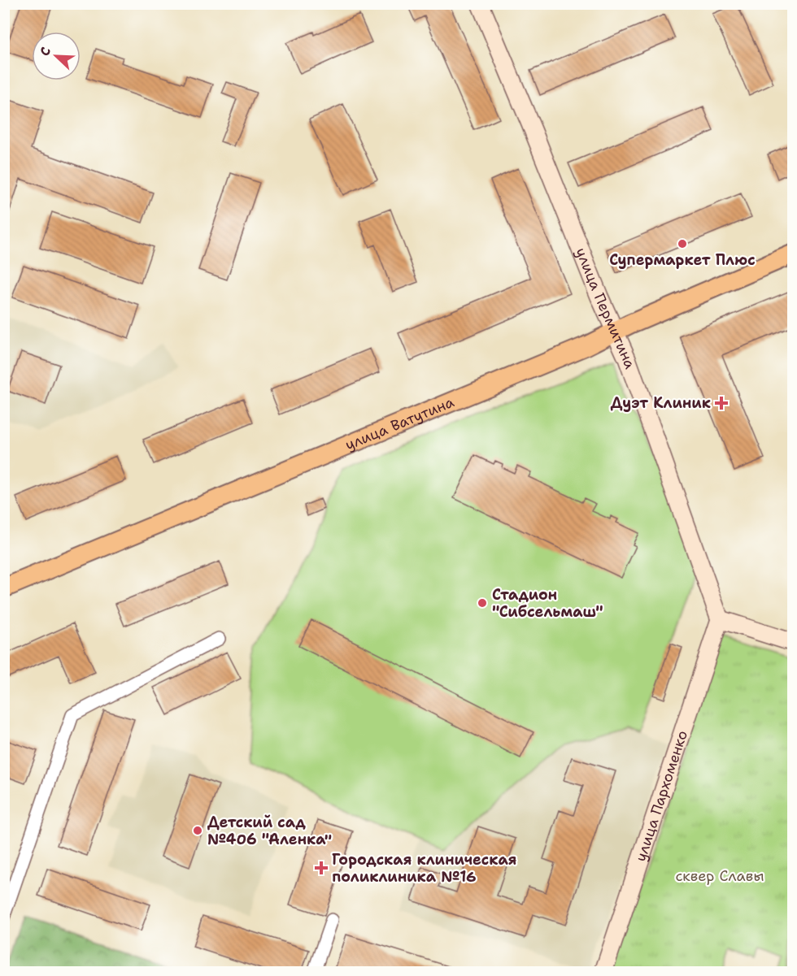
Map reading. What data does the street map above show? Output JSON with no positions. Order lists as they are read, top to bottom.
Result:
{
  "streets": {
    "main road": ["улица Ватутина"],
    "street": ["улица Пермитина", "улица Пархоменко"]
  },
  "crossings": [
    ["улица Пермитина", "улица Ватутина"],
    ["улица Пермитина", "улица Пархоменко"]
  ],
  "parks": ["сквер Славы"],
  "places": {
    "other": ["Супермаркет Плюс", "Стадион \"Сибсельмаш\"", "Детский сад №406 \"Аленка\""],
    "health": ["Дуэт Клиник", "Городская клиническая поликлиника №16"]
  },
  "north": "top left"
}
